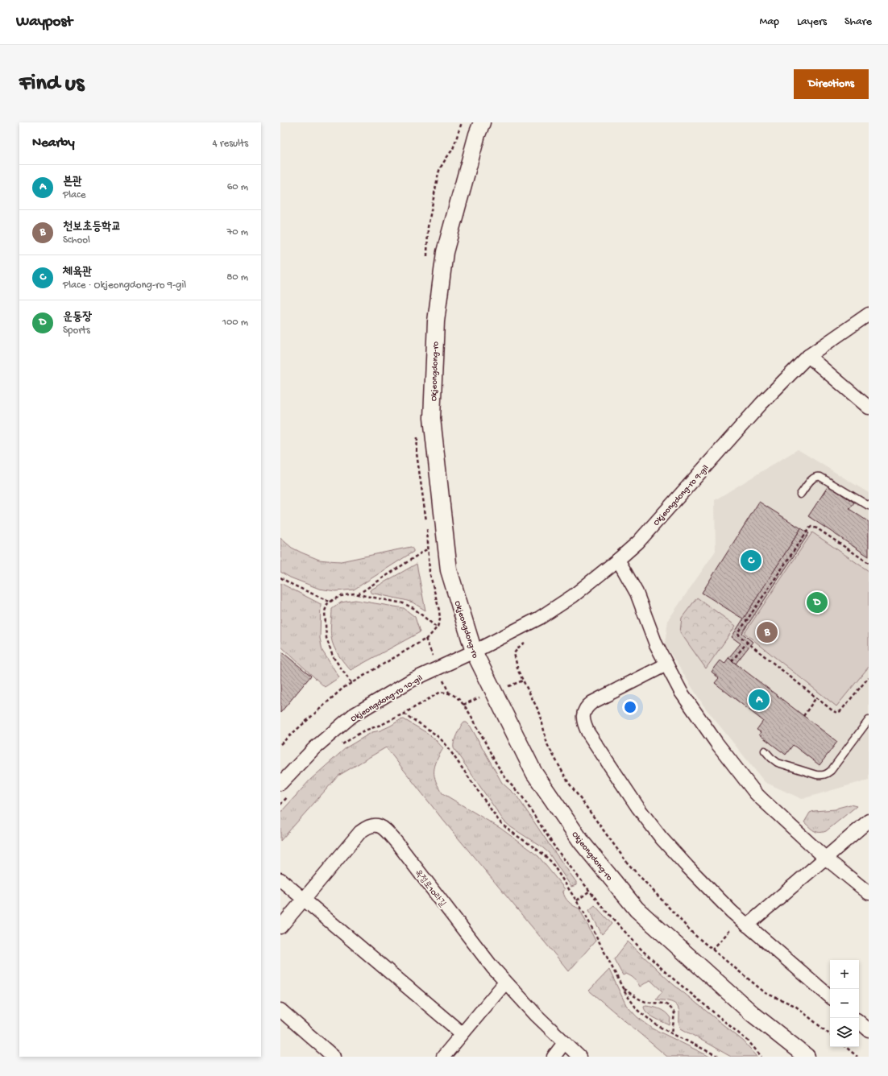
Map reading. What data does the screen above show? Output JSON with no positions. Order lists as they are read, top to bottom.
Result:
{
  "streets": {
    "street": [
      "Okjeongdong-ro",
      "Okjeongdong-ro 9-gil",
      "Okjeongdong-ro 10-gil",
      "옥정로10라길"
    ]
  },
  "crossings": [
    ["Okjeongdong-ro", "Okjeongdong-ro 9-gil"],
    ["Okjeongdong-ro", "Okjeongdong-ro 10-gil"],
    ["Okjeongdong-ro 9-gil", "Okjeongdong-ro 10-gil"]
  ],
  "page": {
    "header": "Waypost",
    "nav": ["Map", "Layers", "Share"],
    "buttons": "Directions",
    "title": "Find us",
    "heading": ["Nearby", "4 results"],
    "list": [
      {
        "mark": "A",
        "name": "본관",
        "note": "Place",
        "value": "60 m"
      },
      {
        "mark": "B",
        "name": "천보초등학교",
        "note": "School",
        "value": "70 m"
      },
      {
        "mark": "C",
        "name": "체육관",
        "note": "Place · Okjeongdong-ro 9-gil",
        "value": "80 m"
      },
      {
        "mark": "D",
        "name": "운동장",
        "note": "Sports",
        "value": "100 m"
      }
    ],
    "pins": [
      "C",
      "D",
      "B",
      "A"
    ],
    "map_buttons": ["+", "−"]
  }
}
